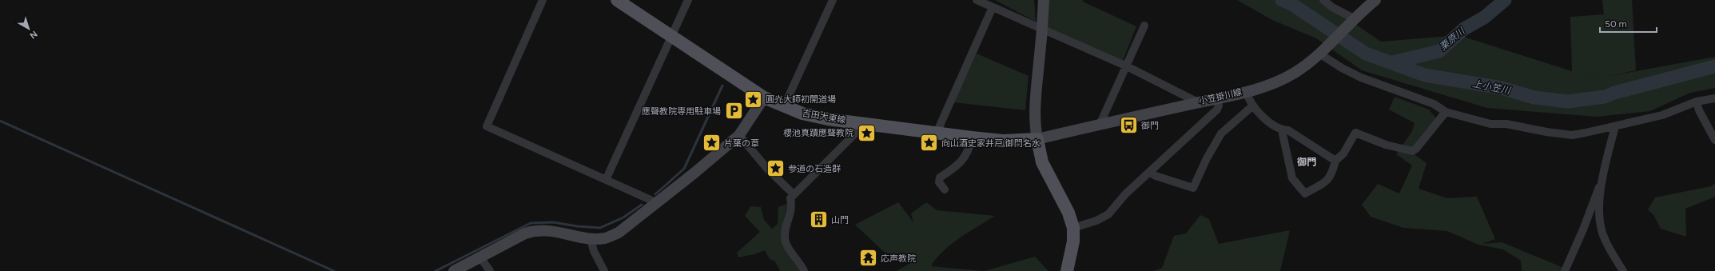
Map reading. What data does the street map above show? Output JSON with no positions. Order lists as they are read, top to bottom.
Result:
{
  "streets": {
    "main road": ["吉田大東線"],
    "street": ["小笠掛川線"]
  },
  "crossings": [
    ["小笠掛川線", "吉田大東線"]
  ],
  "districts": ["御門"],
  "water": ["栗原川", "上小笠川"],
  "places": {
    "place": [
      "圓灮大師初開道場",
      "櫻池真蹟應聲教院",
      "片葉の葦",
      "向山酒史家井戸 御門名水",
      "参道の石造群"
    ],
    "parking": ["應聲教院専用駐車場"],
    "bus stop": ["御門"],
    "building": ["山門"],
    "temple": ["応声教院"]
  },
  "scale_bar": "50 m",
  "north": "bottom right"
}
